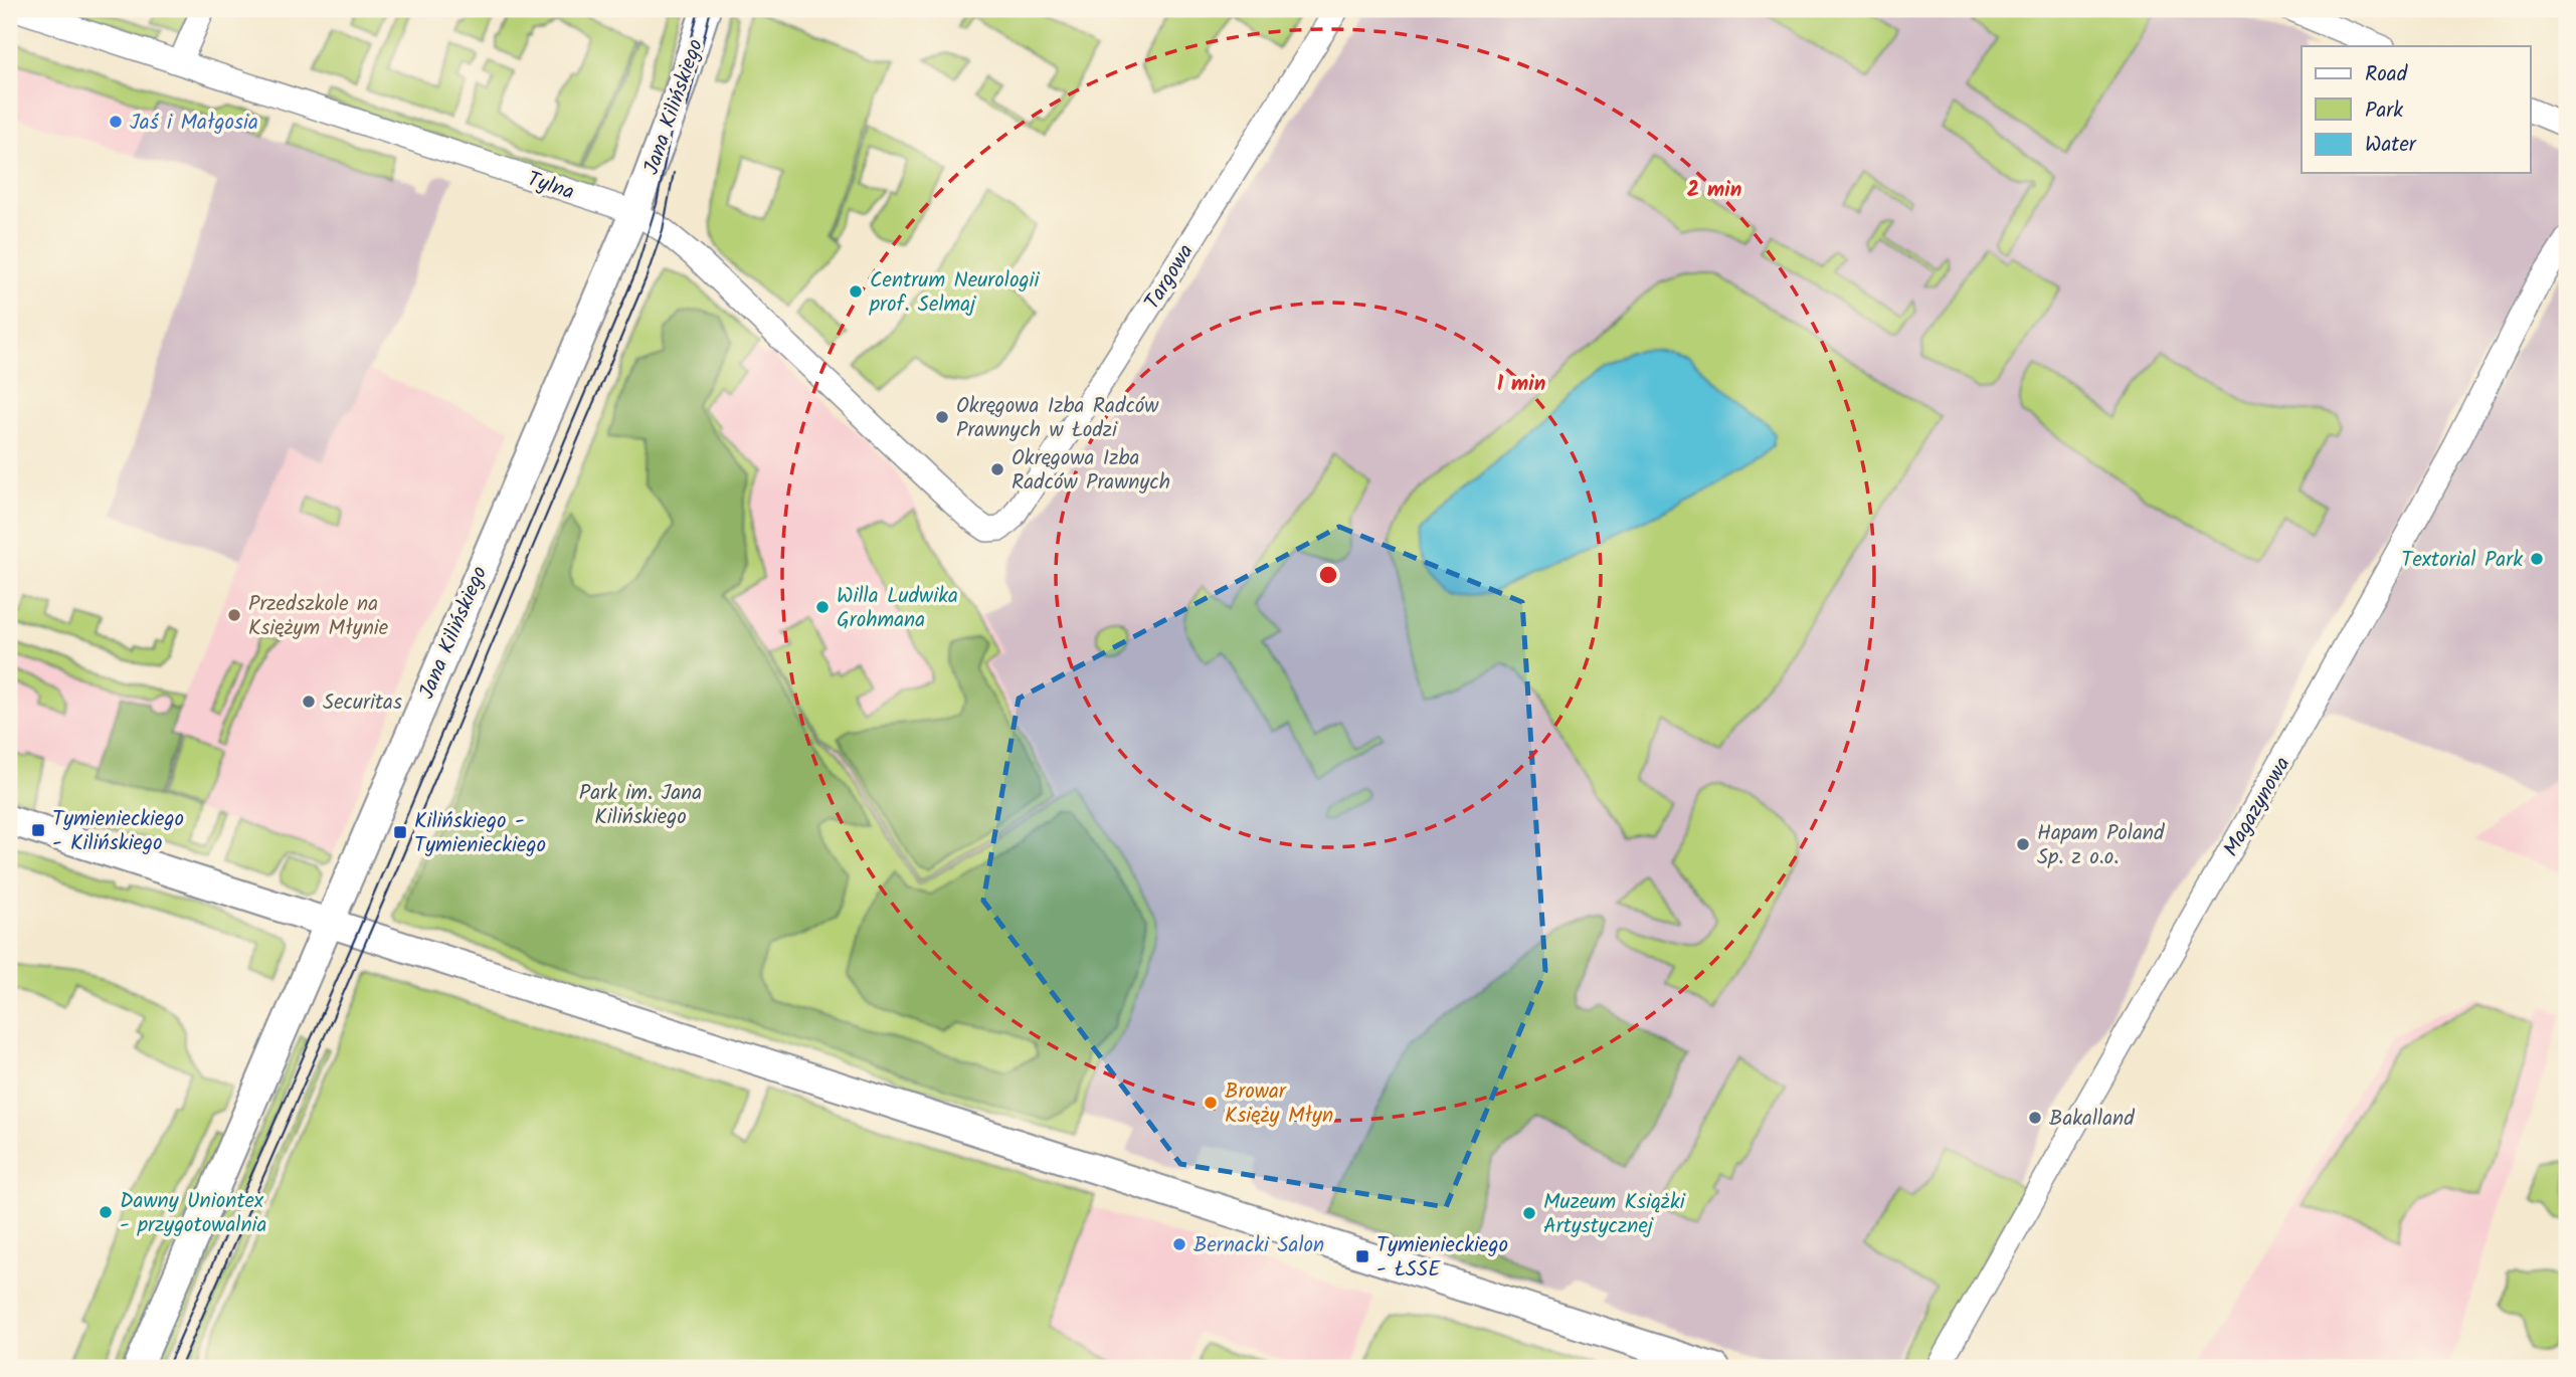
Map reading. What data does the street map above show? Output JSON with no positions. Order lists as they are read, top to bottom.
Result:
{
  "streets": {
    "street": [
      "Jana Kilińskiego",
      "Tylna",
      "Targowa",
      "Magazynowa"
    ]
  },
  "crossings": [
    ["Jana Kilińskiego", "Tylna"],
    ["Tylna", "Targowa"]
  ],
  "parks": ["Park im. Jana Kilińskiego"],
  "places": {
    "other": [
      "Jaś i Małgosia",
      "Centrum Neurologii prof. Selmaj",
      "Okręgowa Izba Radców Prawnych w Łodzi",
      "Okręgowa Izba Radców Prawnych",
      "Textorial Park",
      "Willa Ludwika Grohmana",
      "Przedszkole na Księżym Młynie",
      "Securitas",
      "Hapam Poland Sp. z o.o.",
      "Browar Księży Młyn",
      "Bakalland",
      "Dawny Uniontex - przygotowalnia",
      "Muzeum Książki Artystycznej",
      "Bernacki Salon"
    ],
    "transit": ["Tymienieckiego - Kilińskiego", "Kilińskiego - Tymienieckiego", "Tymienieckiego - ŁSSE"]
  },
  "legend": ["Road", "Park", "Water"],
  "rings": ["2 min", "1 min"]
}
